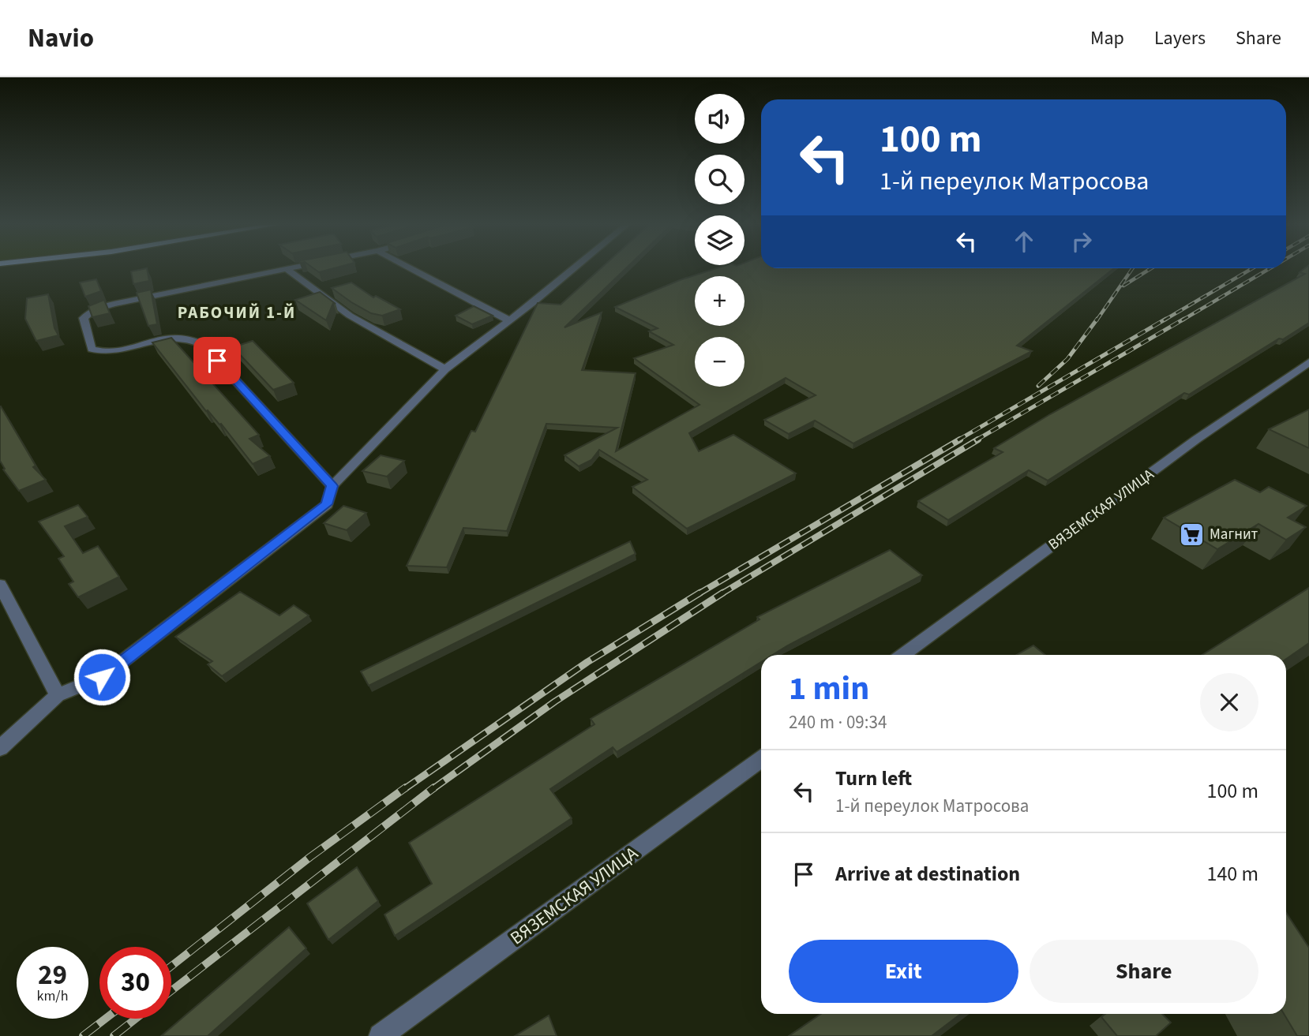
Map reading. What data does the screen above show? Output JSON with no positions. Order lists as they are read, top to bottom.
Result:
{
  "streets": {
    "street": ["ВЯЗЕМСКАЯ УЛИЦА"]
  },
  "districts": ["РАБОЧИЙ 1‑Й"],
  "places": {
    "supermarket": ["Магнит"]
  },
  "page": {
    "header": "Navio",
    "nav": ["Map", "Layers", "Share"],
    "map_buttons": ["+", "−"],
    "turn": ["100 m", "1-й переулок Матросова"],
    "heading": ["1 min", "240 m · 09:34"],
    "list": [
      {
        "name": "Turn left",
        "note": "1-й переулок Матросова",
        "value": "100 m"
      },
      {
        "name": "Arrive at destination",
        "value": "140 m"
      }
    ],
    "buttons": ["Exit", "Share"],
    "speed": "29 km/h",
    "limit": "30"
  }
}
